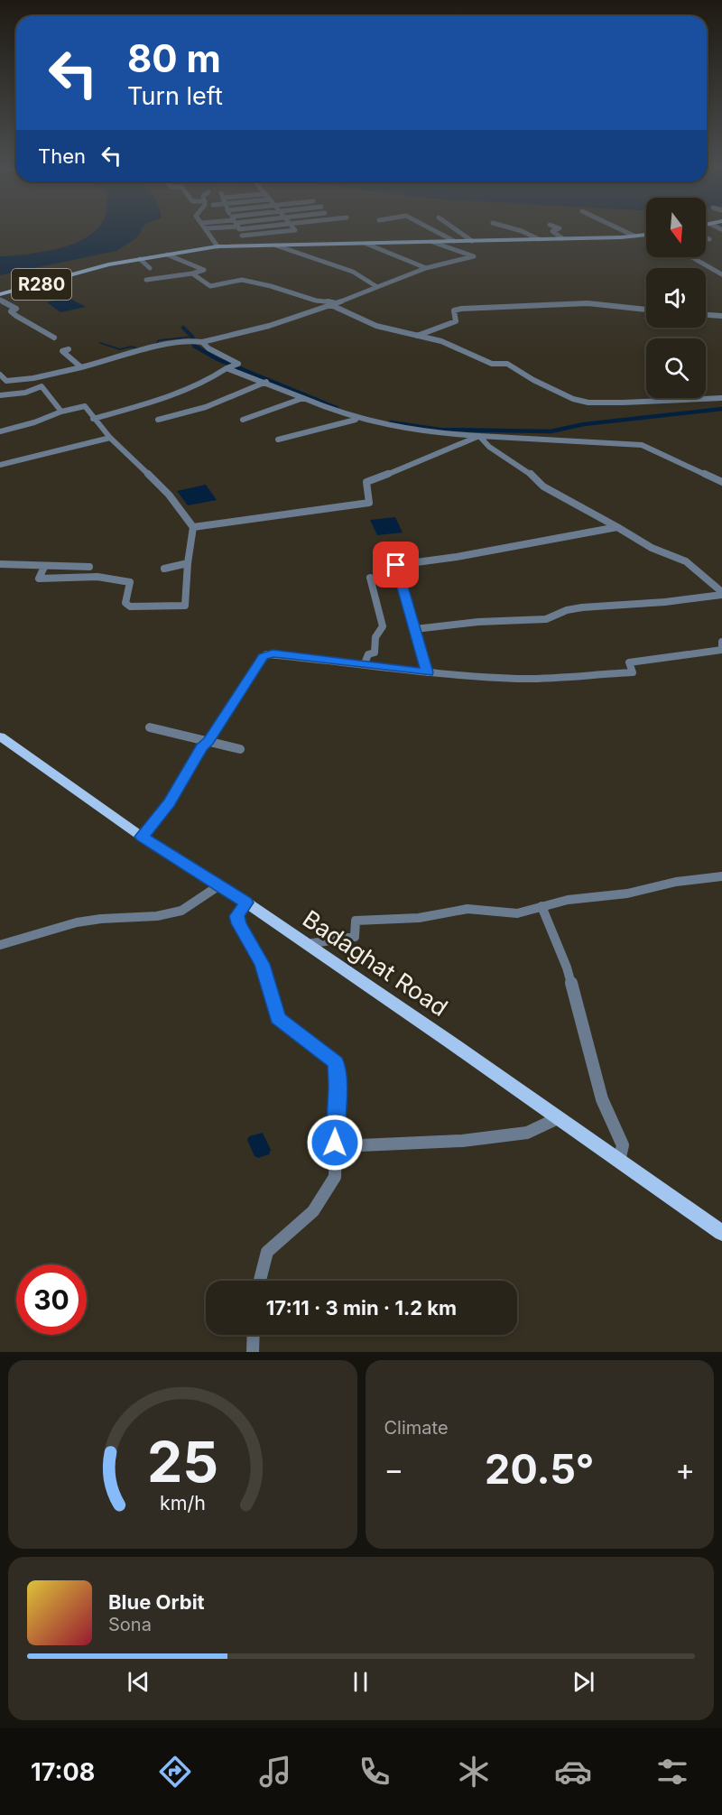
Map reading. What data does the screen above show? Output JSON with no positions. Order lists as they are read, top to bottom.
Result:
{
  "streets": {
    "main road": ["R280", "Badaghat Road"]
  },
  "north": "bottom",
  "page": {
    "turn": ["80 m", "Turn left"],
    "then": "Then",
    "limit": "30",
    "trip": "17:11 · 3 min · 1.2 km",
    "tile": "Climate",
    "heat": ["−", "20.5°", "+"],
    "song": ["Blue Orbit", "Sona"],
    "tabs": "17:08",
    "gauge": ["25", "km/h"]
  }
}
